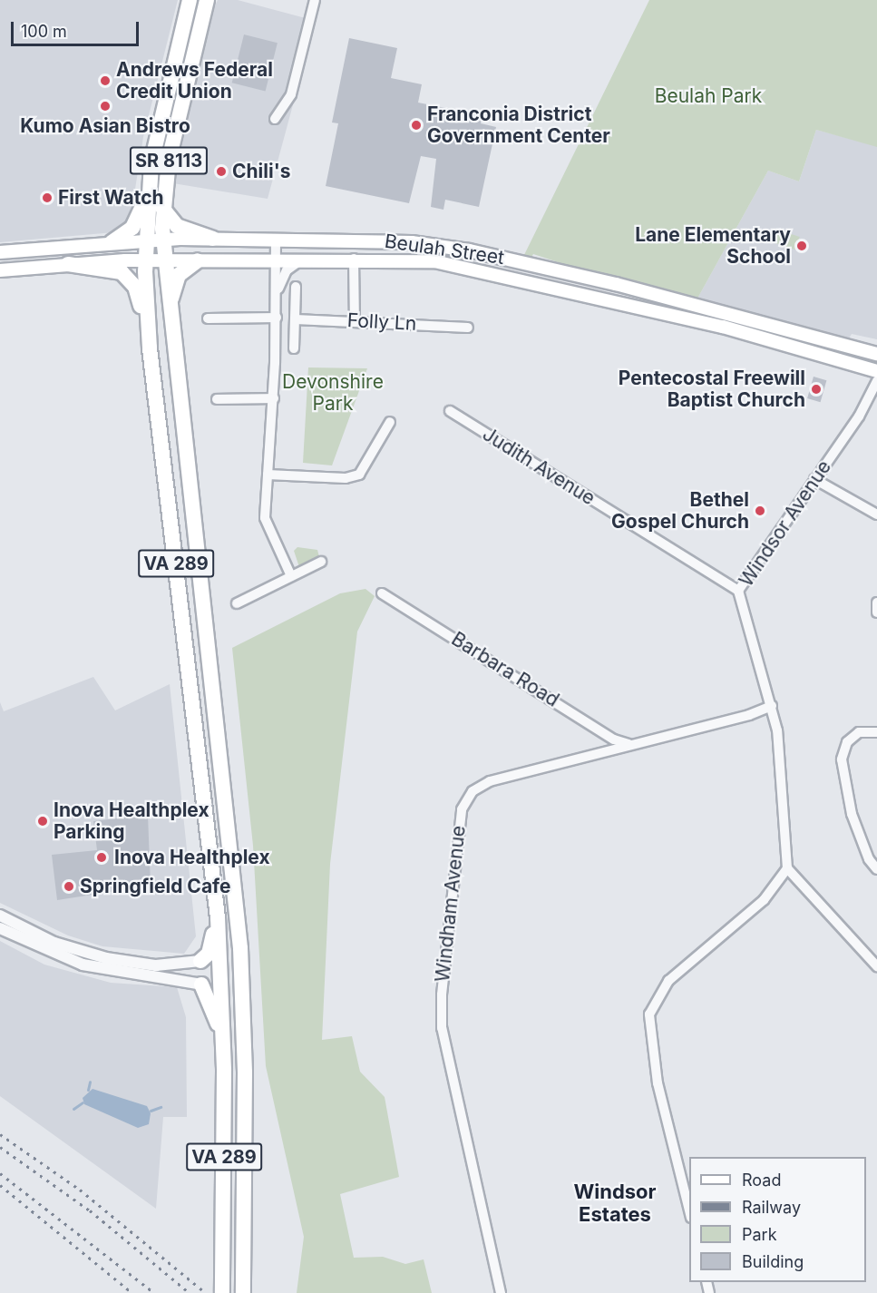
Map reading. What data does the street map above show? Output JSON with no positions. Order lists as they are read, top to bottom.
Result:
{
  "streets": {
    "main road": ["SR 8113", "Beulah Street", "VA 289"],
    "street": [
      "Folly Ln",
      "Judith Avenue",
      "Windsor Avenue",
      "Barbara Road",
      "Windham Avenue"
    ]
  },
  "crossings": [
    ["SR 8113", "Beulah Street"],
    ["SR 8113", "VA 289"],
    ["Beulah Street", "VA 289"],
    ["Judith Avenue", "Windsor Avenue"],
    ["Windsor Avenue", "Windham Avenue"],
    ["Barbara Road", "Windham Avenue"]
  ],
  "districts": ["Windsor Estates"],
  "parks": ["Beulah Park", "Devonshire Park"],
  "places": [
    "Andrews Federal Credit Union",
    "Kumo Asian Bistro",
    "Franconia District Government Center",
    "Chili's",
    "First Watch",
    "Lane Elementary School",
    "Pentecostal Freewill Baptist Church",
    "Bethel Gospel Church",
    "Inova Healthplex Parking",
    "Inova Healthplex",
    "Springfield Cafe"
  ],
  "legend": [
    "Road",
    "Railway",
    "Park",
    "Building"
  ],
  "scale_bar": "100 m"
}
